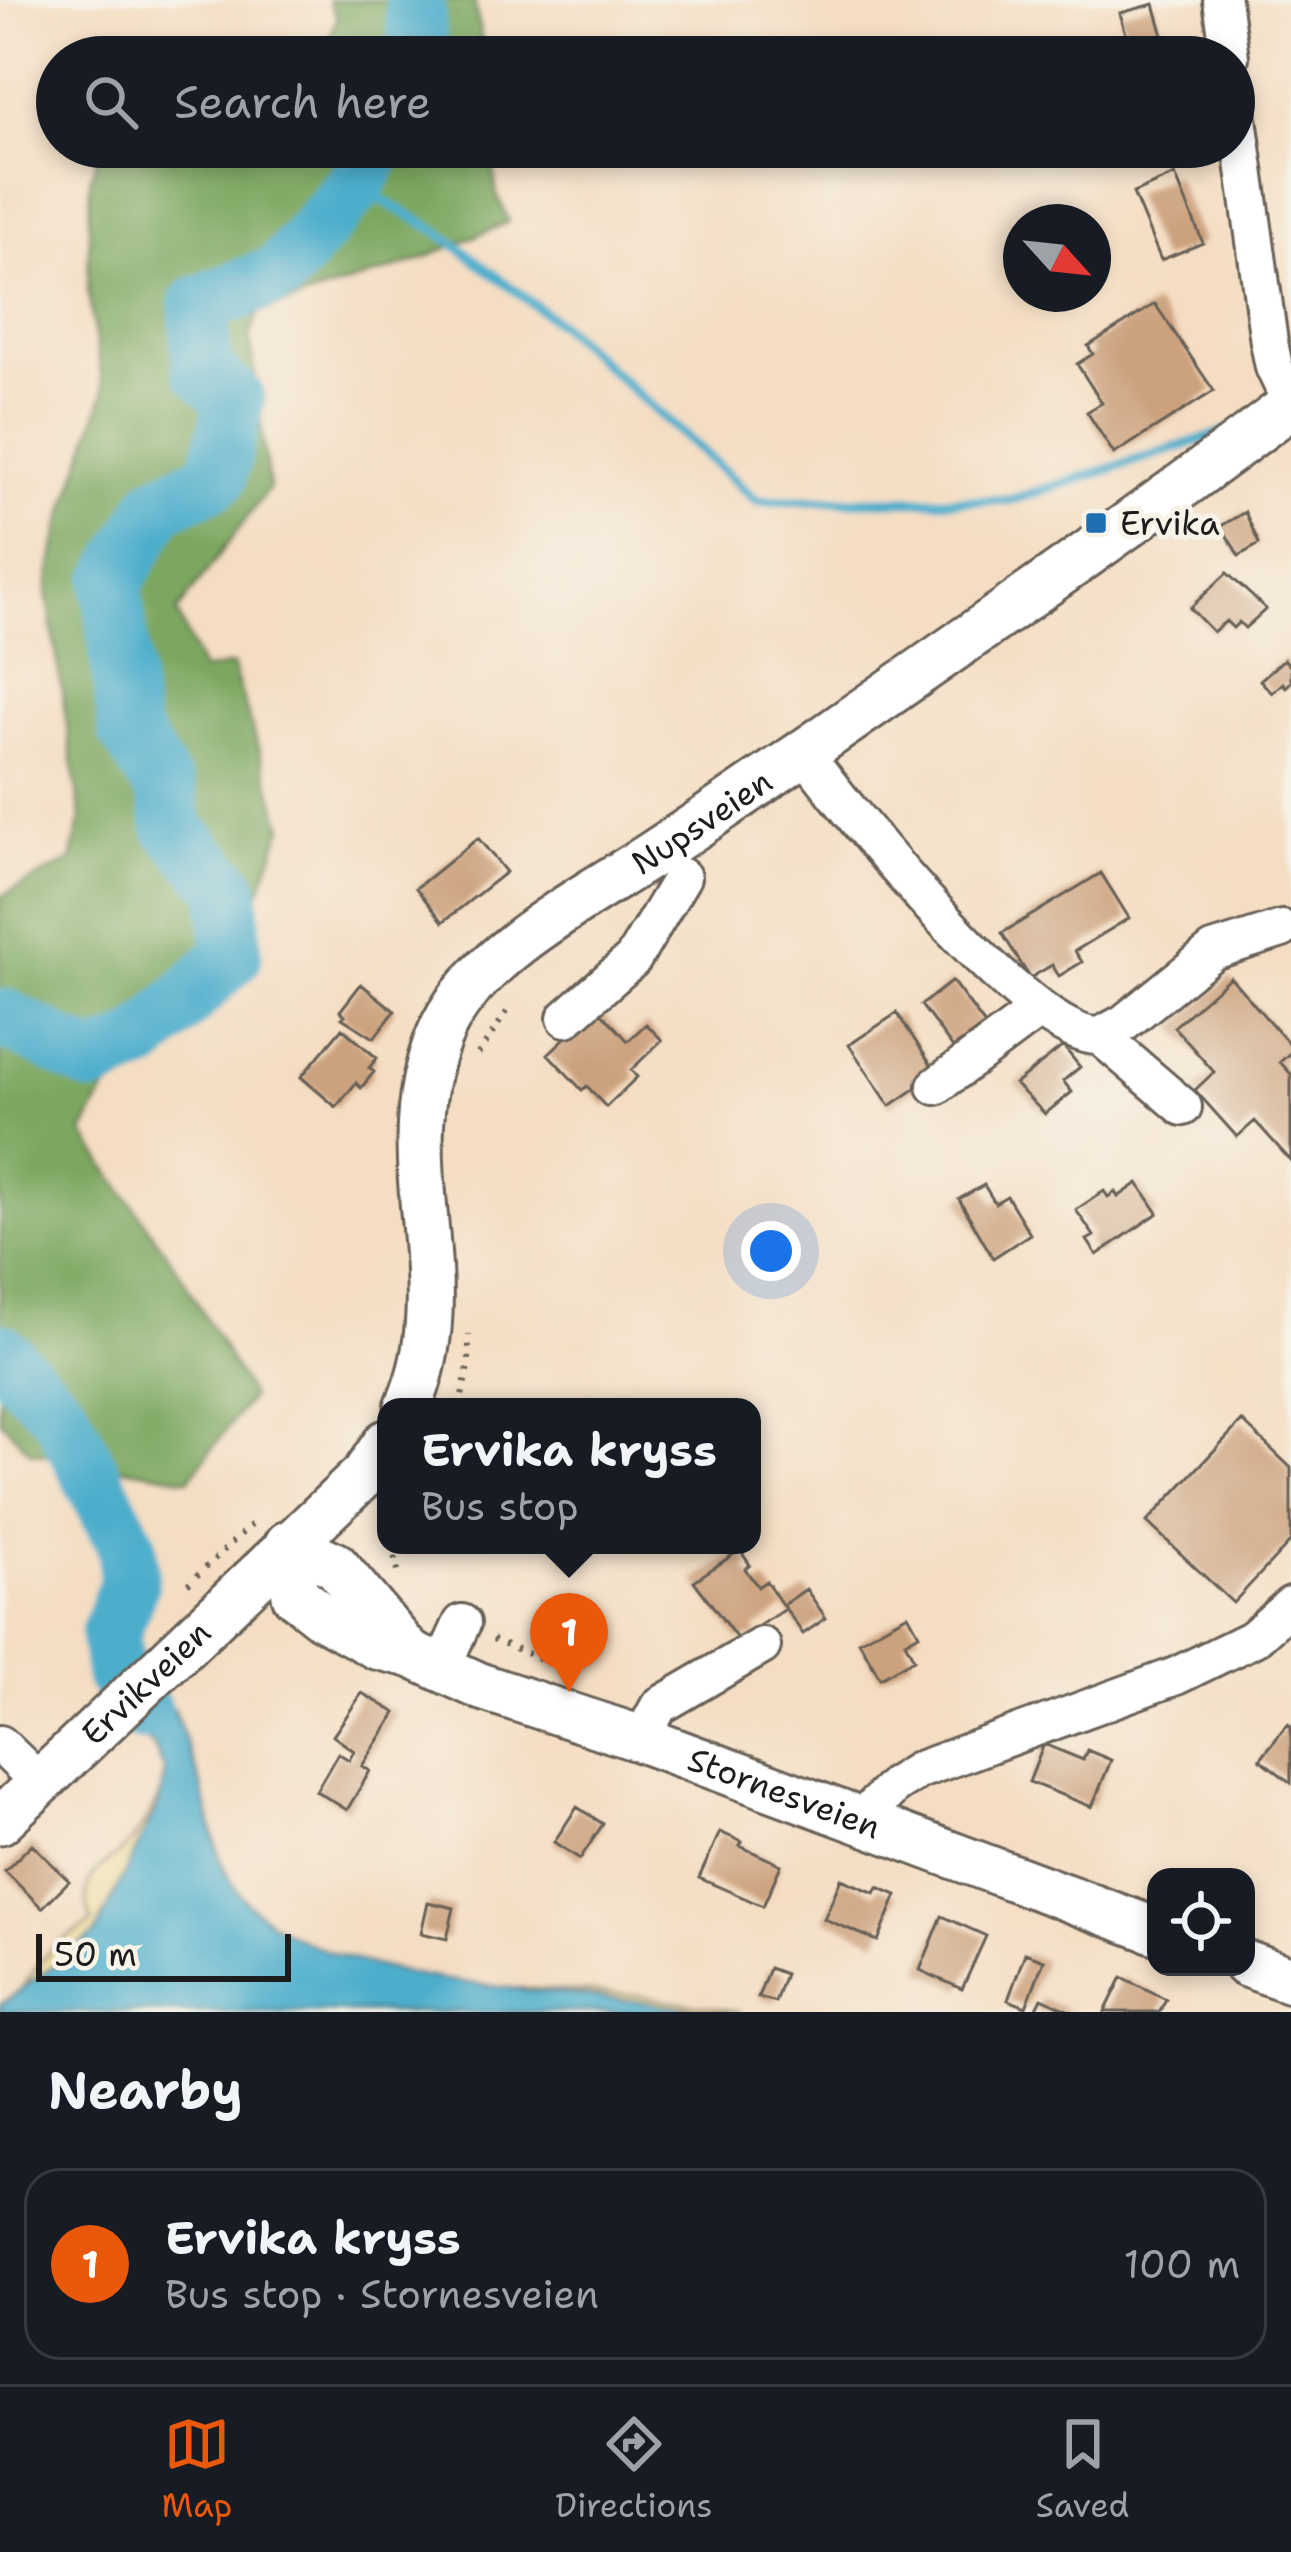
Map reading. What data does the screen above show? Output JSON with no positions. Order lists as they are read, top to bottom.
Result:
{
  "streets": {
    "main road": ["Nupsveien", "Ervikveien", "Stornesveien"]
  },
  "crossings": [
    ["Ervikveien", "Stornesveien"]
  ],
  "places": {
    "transit": ["Ervika"]
  },
  "scale_bar": "50 m",
  "north": "bottom right",
  "page": {
    "search": "Search here",
    "popup": ["Ervika kryss", "Bus stop"],
    "pins": "1",
    "scale": "50 m",
    "heading": "Nearby",
    "list": [
      {
        "mark": "1",
        "name": "Ervika kryss",
        "note": "Bus stop · Stornesveien",
        "value": "100 m"
      }
    ],
    "nav": ["Map", "Directions", "Saved"]
  }
}
